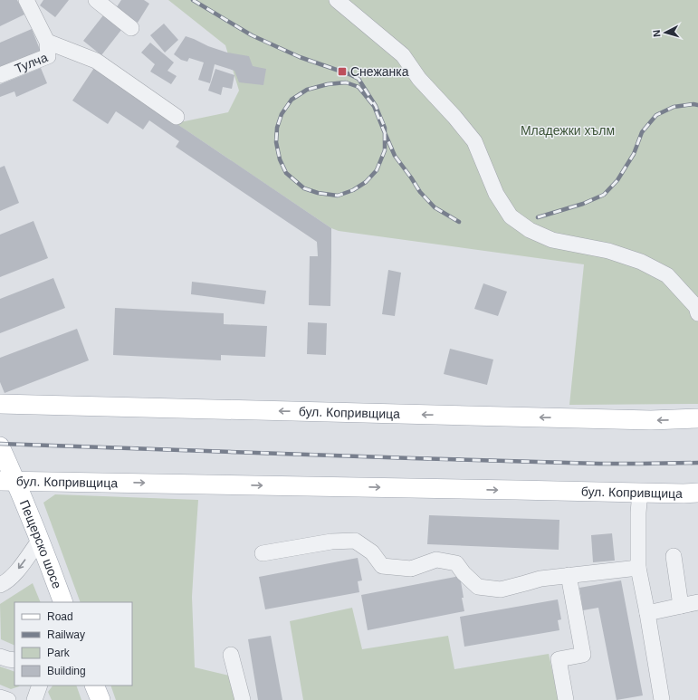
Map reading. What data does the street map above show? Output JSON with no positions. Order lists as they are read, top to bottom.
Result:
{
  "streets": {
    "main road": ["бул. Копривщица", "Пещерско шосе"],
    "street": ["Тулча"]
  },
  "crossings": [
    ["бул. Копривщица", "Пещерско шосе"]
  ],
  "parks": ["Младежки хълм"],
  "places": {
    "transit": ["Снежанка"]
  },
  "legend": [
    "Road",
    "Railway",
    "Park",
    "Building"
  ],
  "north": "left"
}
